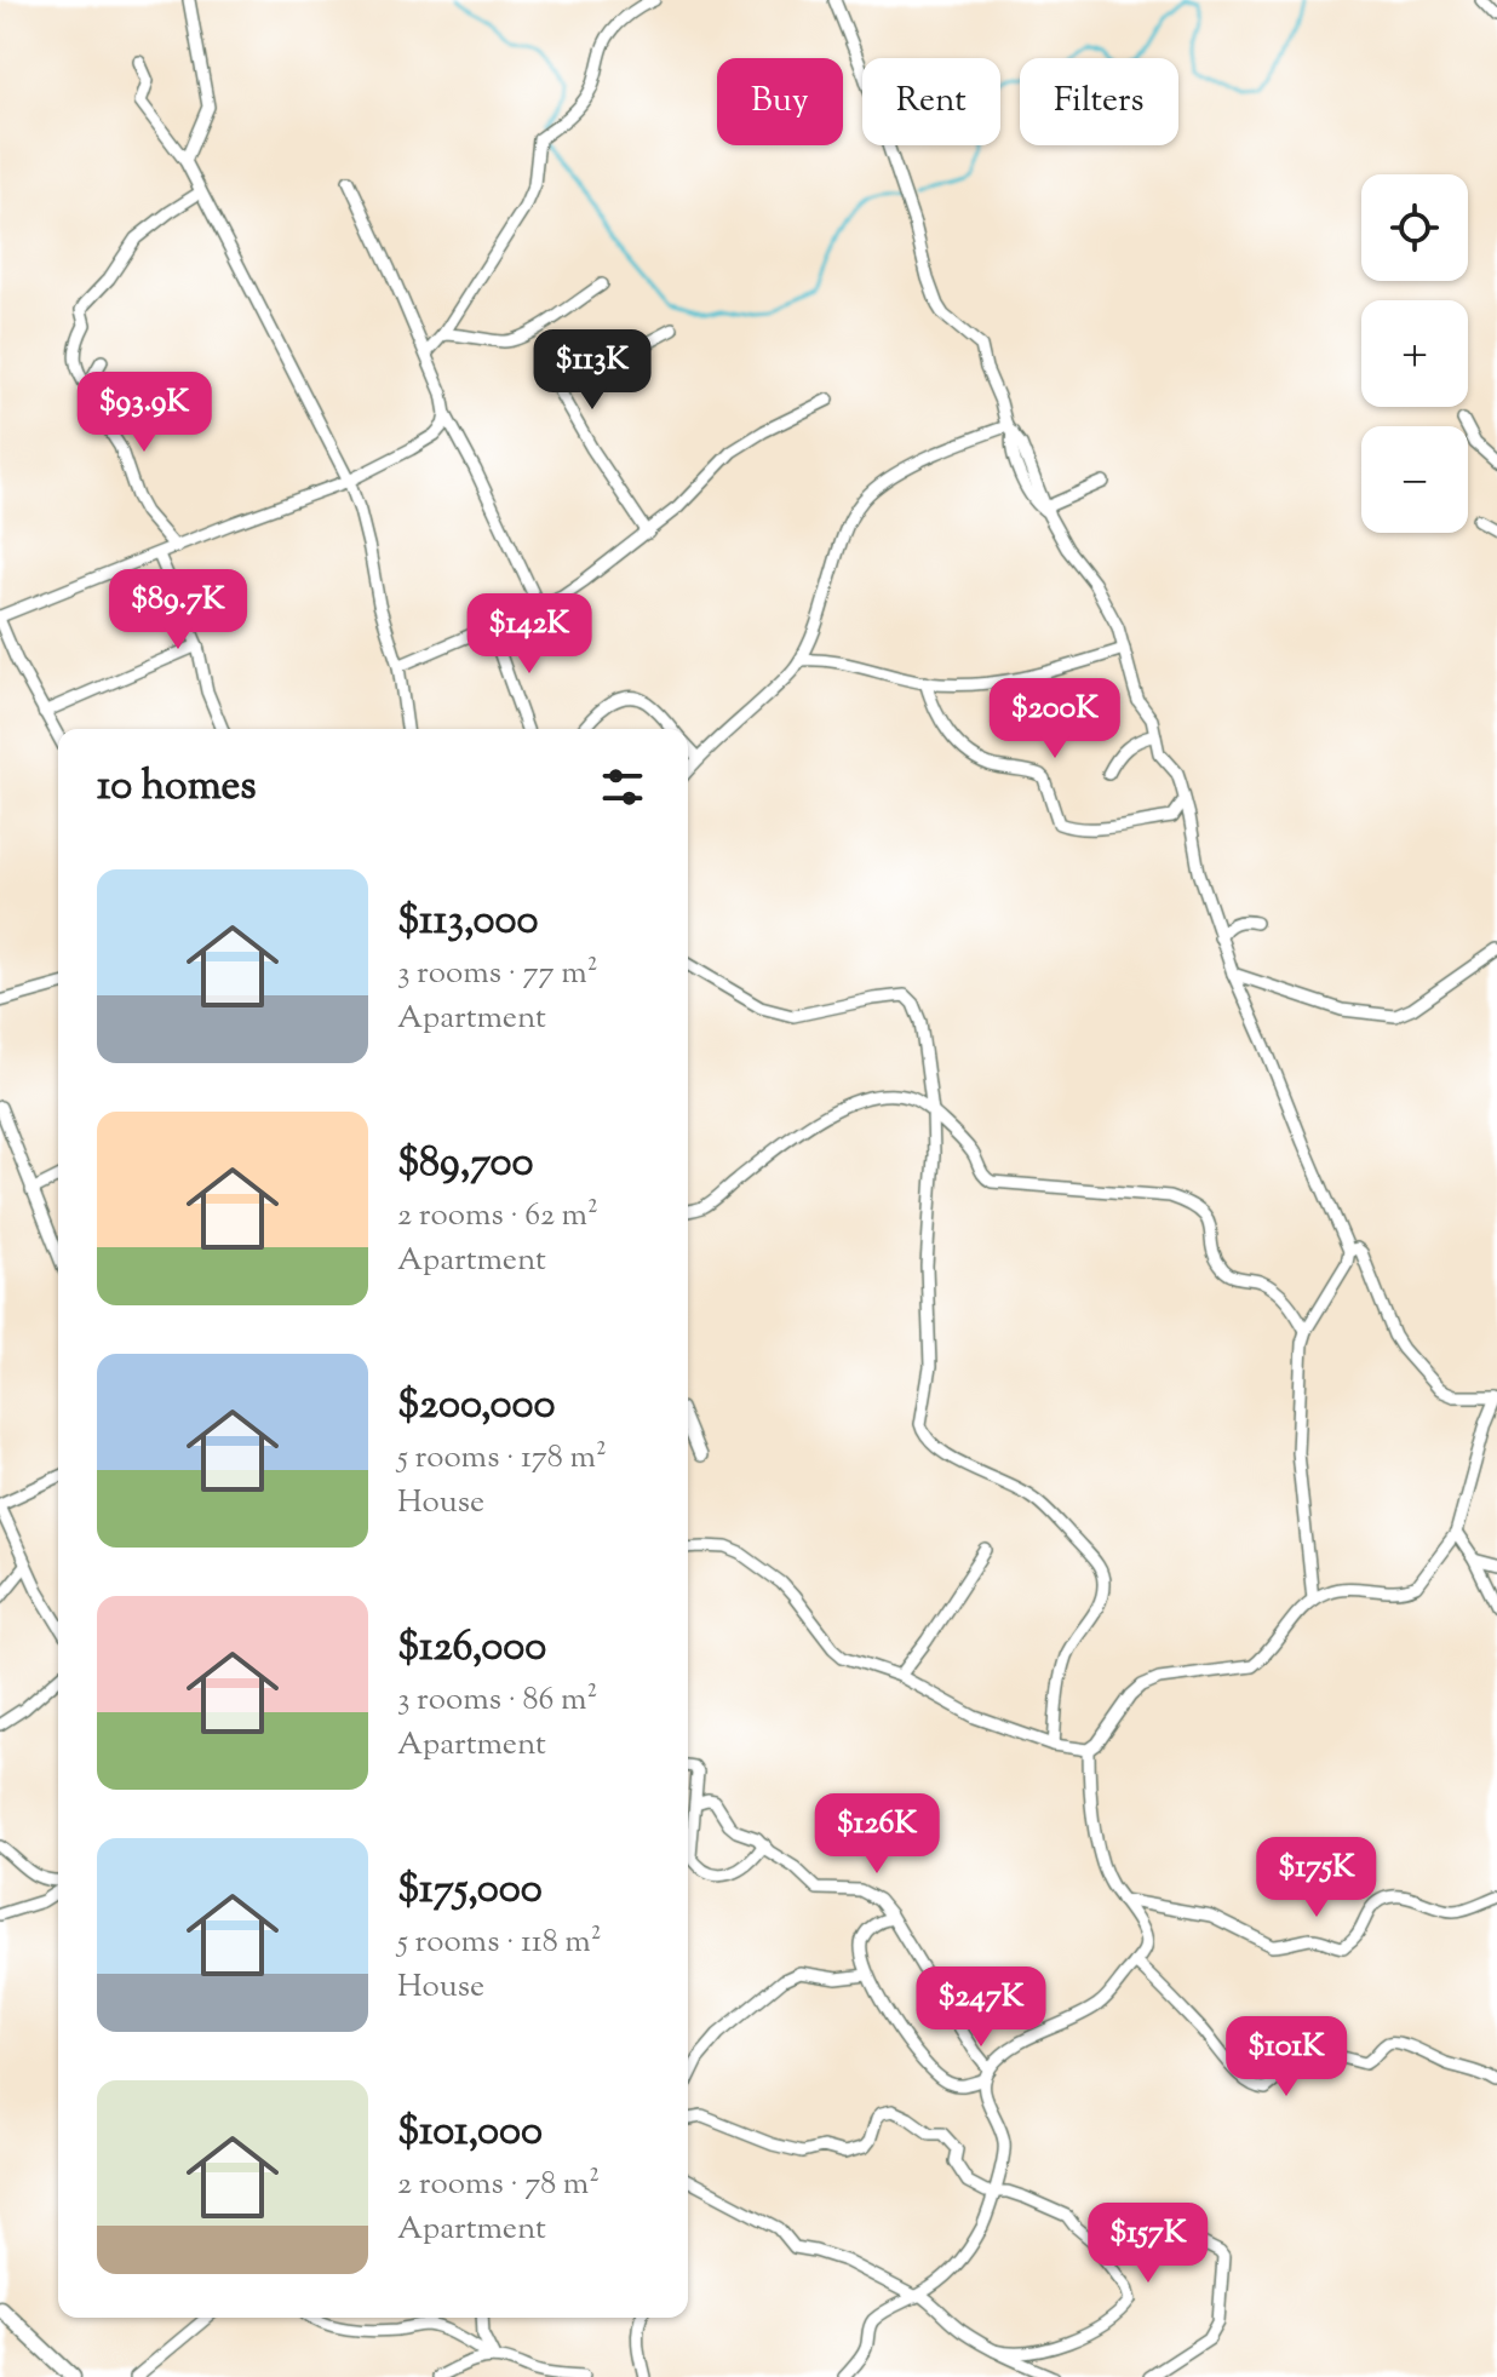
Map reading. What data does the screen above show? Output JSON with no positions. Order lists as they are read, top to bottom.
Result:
{
  "page": {
    "chip": ["Buy", "Rent", "Filters"],
    "map_buttons": ["+", "−"],
    "price": [
      "$113K",
      "$93.9K",
      "$89.7K",
      "$142K",
      "$200K",
      "$126K",
      "$175K",
      "$247K",
      "$101K",
      "$157K"
    ],
    "heading": "10 homes",
    "list": [
      {
        "name": "$113,000",
        "note": "3 rooms · 77 m² · Apartment"
      },
      {
        "name": "$89,700",
        "note": "2 rooms · 62 m² · Apartment"
      },
      {
        "name": "$200,000",
        "note": "5 rooms · 178 m² · House"
      },
      {
        "name": "$126,000",
        "note": "3 rooms · 86 m² · Apartment"
      },
      {
        "name": "$175,000",
        "note": "5 rooms · 118 m² · House"
      },
      {
        "name": "$101,000",
        "note": "2 rooms · 78 m² · Apartment"
      }
    ]
  }
}
